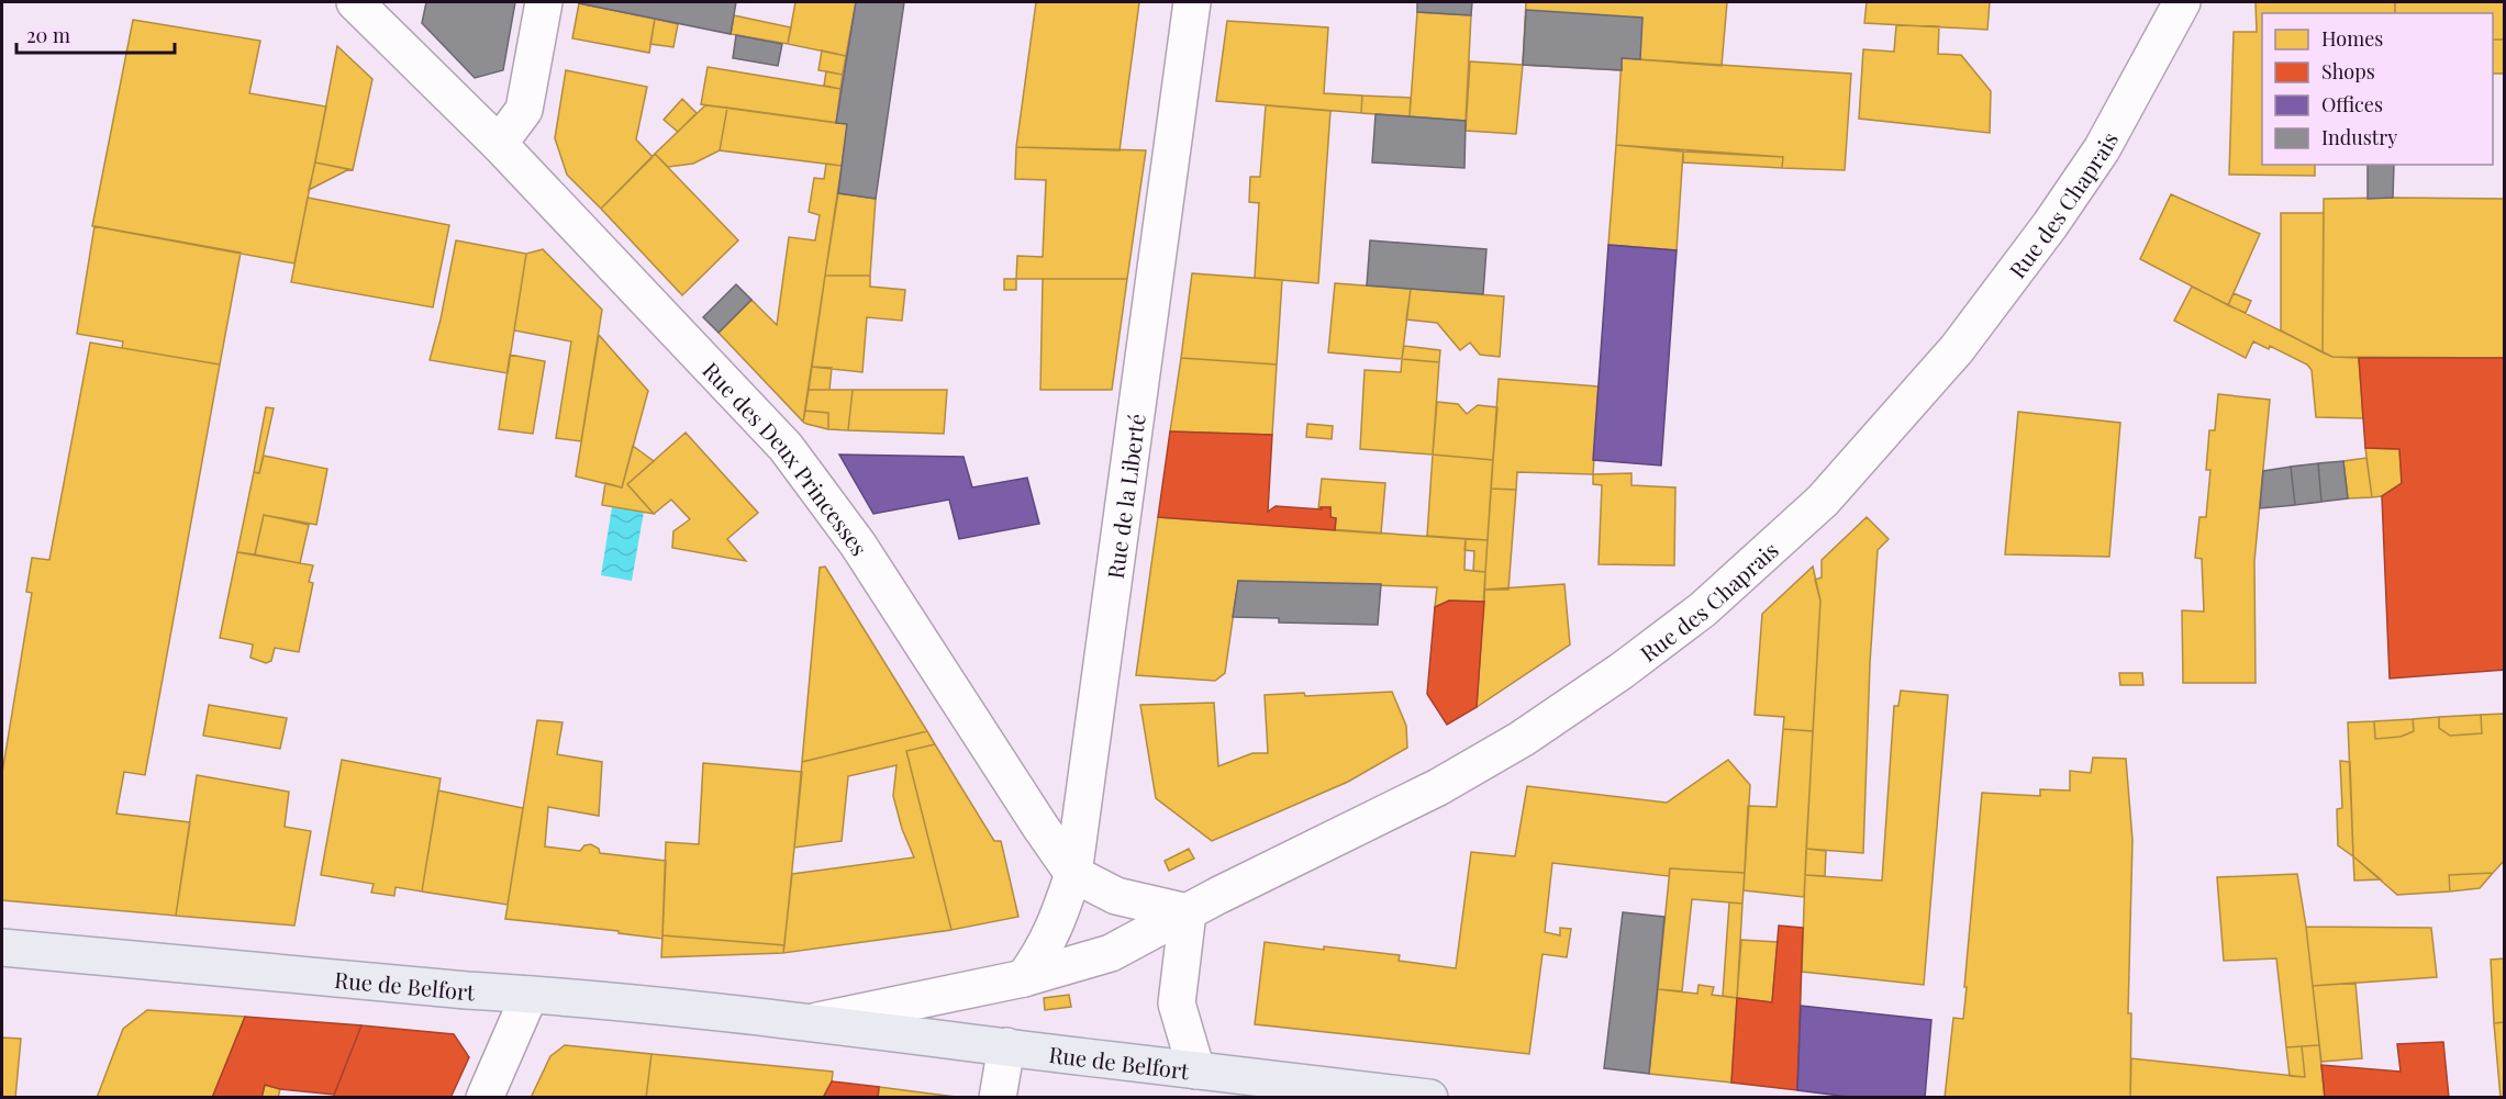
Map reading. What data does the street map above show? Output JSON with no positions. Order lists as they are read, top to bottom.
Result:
{
  "streets": {
    "main road": ["Rue de Belfort"],
    "street": ["Rue des Chaprais", "Rue des Deux Princesses", "Rue de la Liberté"]
  },
  "crossings": [
    ["Rue des Chaprais", "Rue des Deux Princesses"],
    ["Rue des Chaprais", "Rue de Belfort"],
    ["Rue des Deux Princesses", "Rue de la Liberté"],
    ["Rue des Deux Princesses", "Rue de Belfort"],
    ["Rue de la Liberté", "Rue de Belfort"]
  ],
  "legend": [
    "Homes",
    "Shops",
    "Offices",
    "Industry"
  ],
  "scale_bar": "20 m"
}
